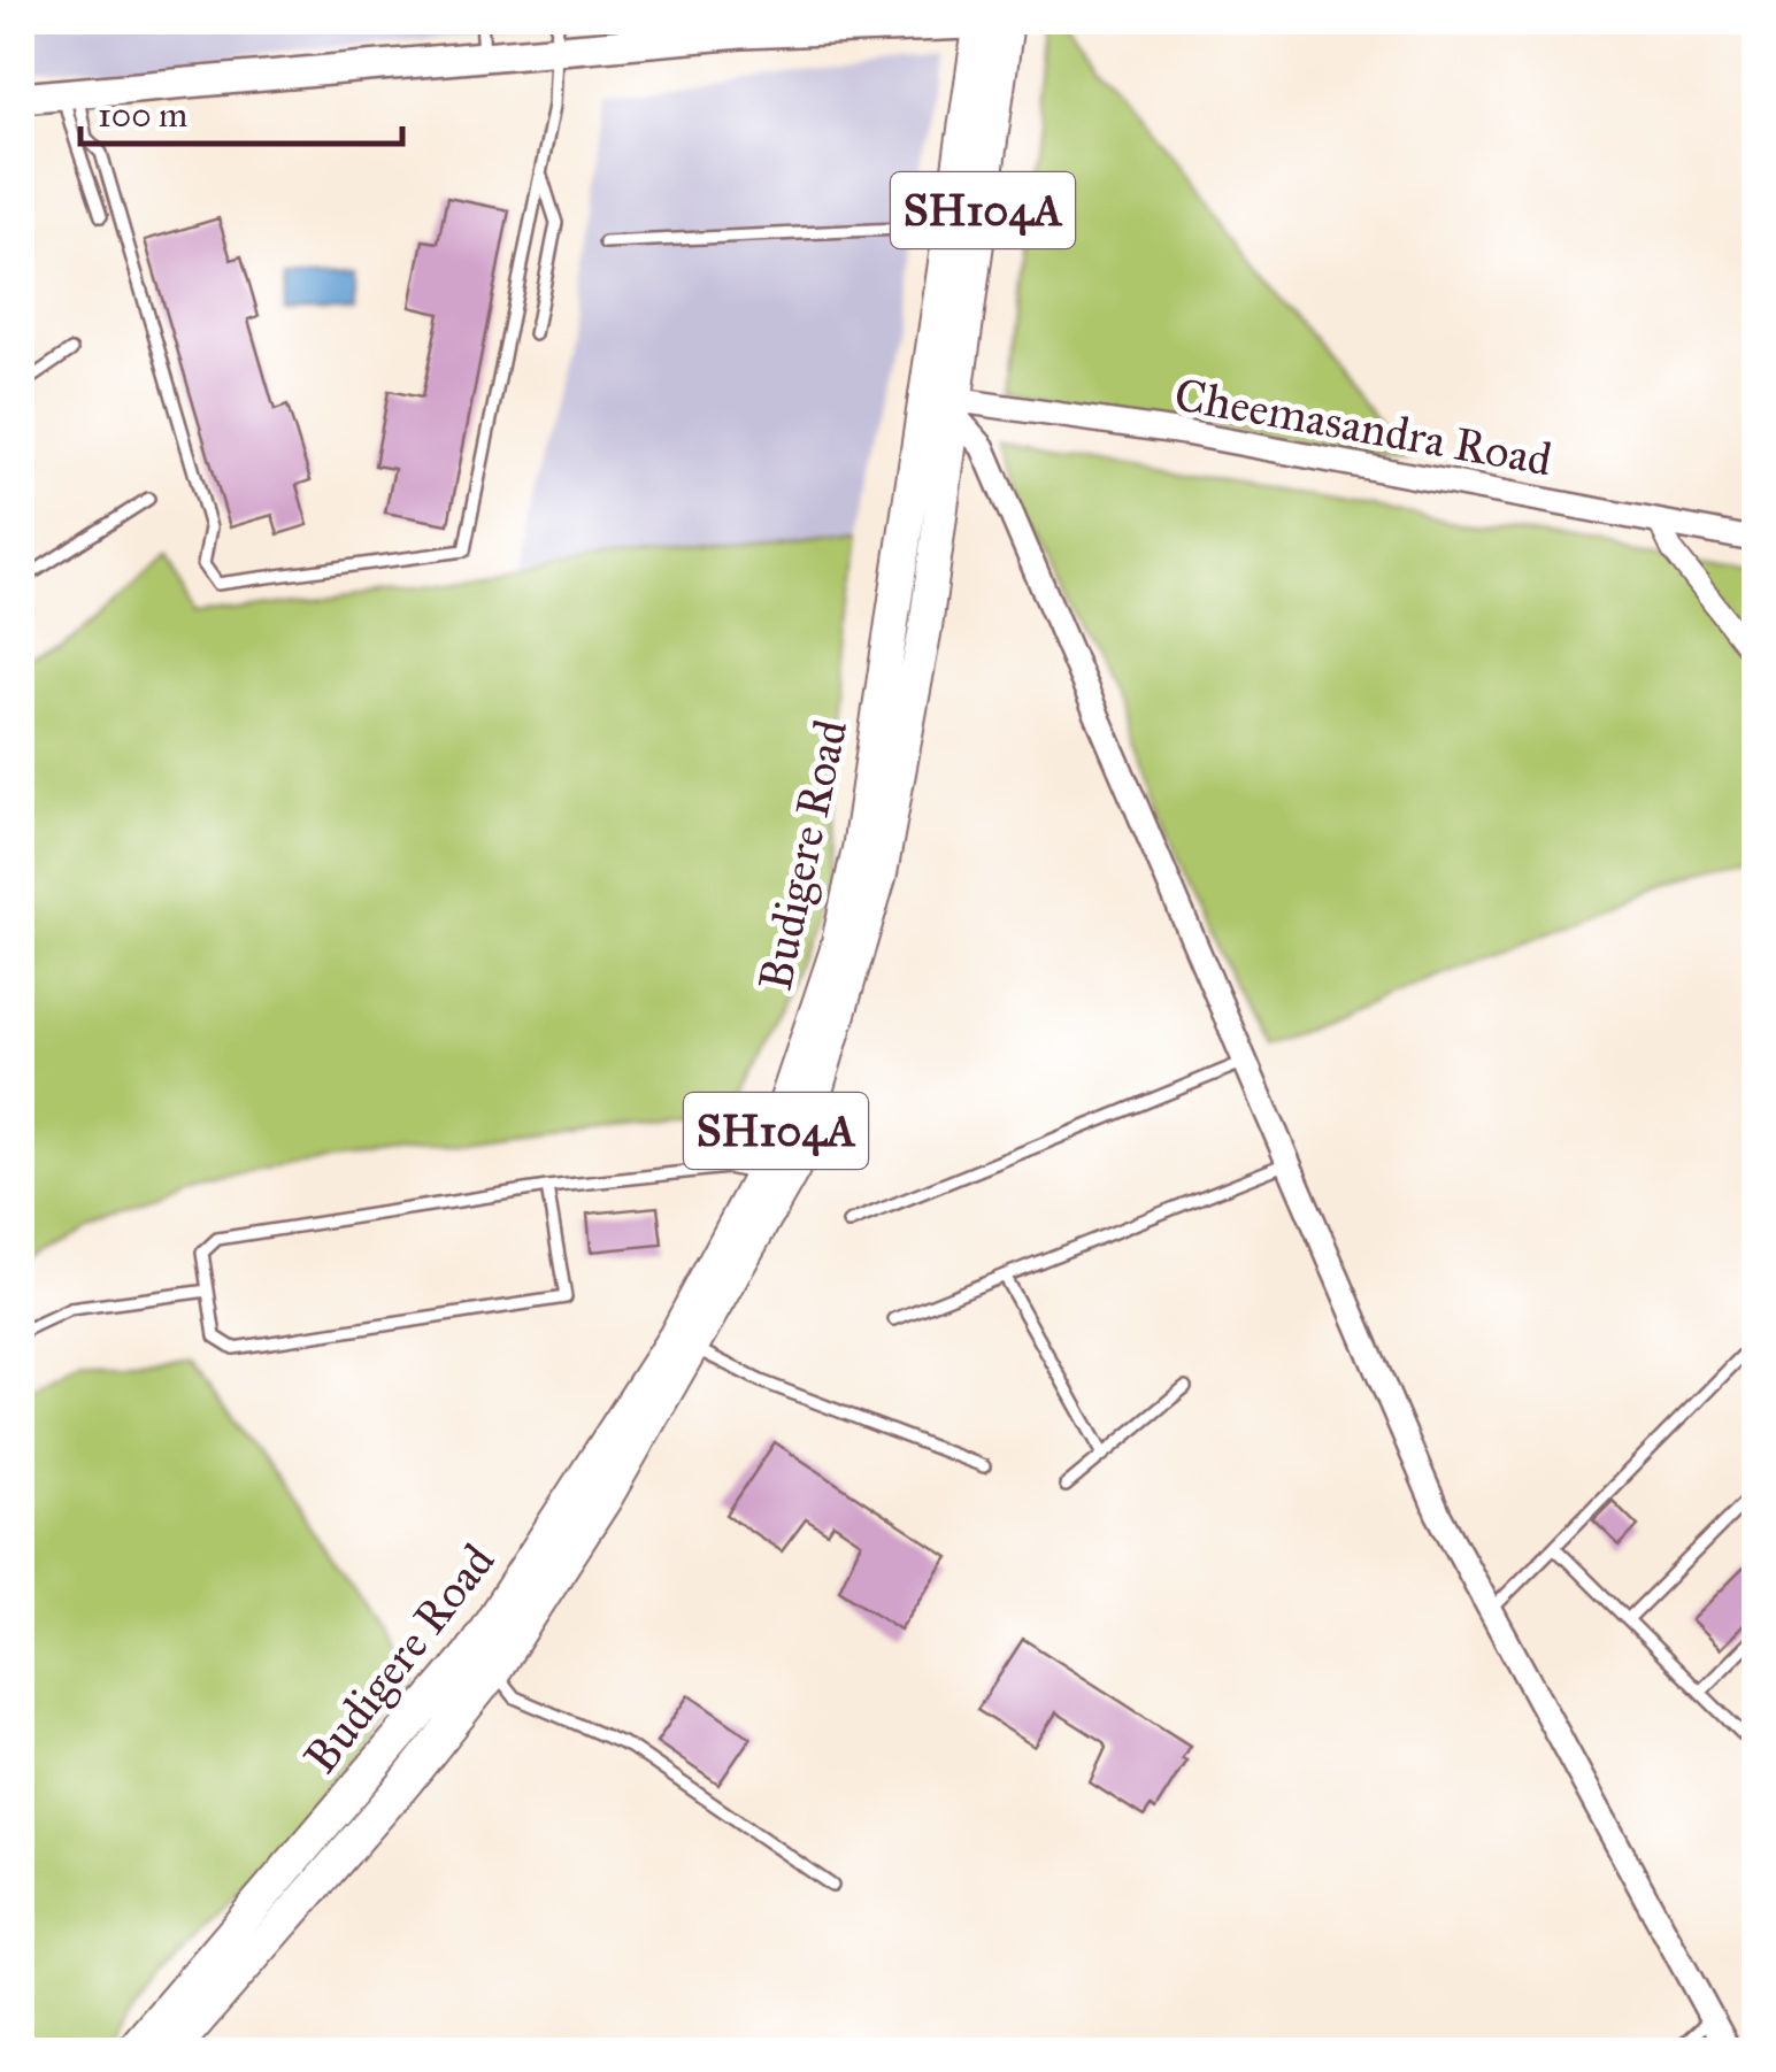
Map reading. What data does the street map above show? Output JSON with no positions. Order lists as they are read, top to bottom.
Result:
{
  "streets": {
    "main road": ["SH104A", "Budigere Road"],
    "street": ["Cheemasandra Road"]
  },
  "crossings": [
    ["Cheemasandra Road", "Budigere Road"]
  ],
  "scale_bar": "100 m"
}
